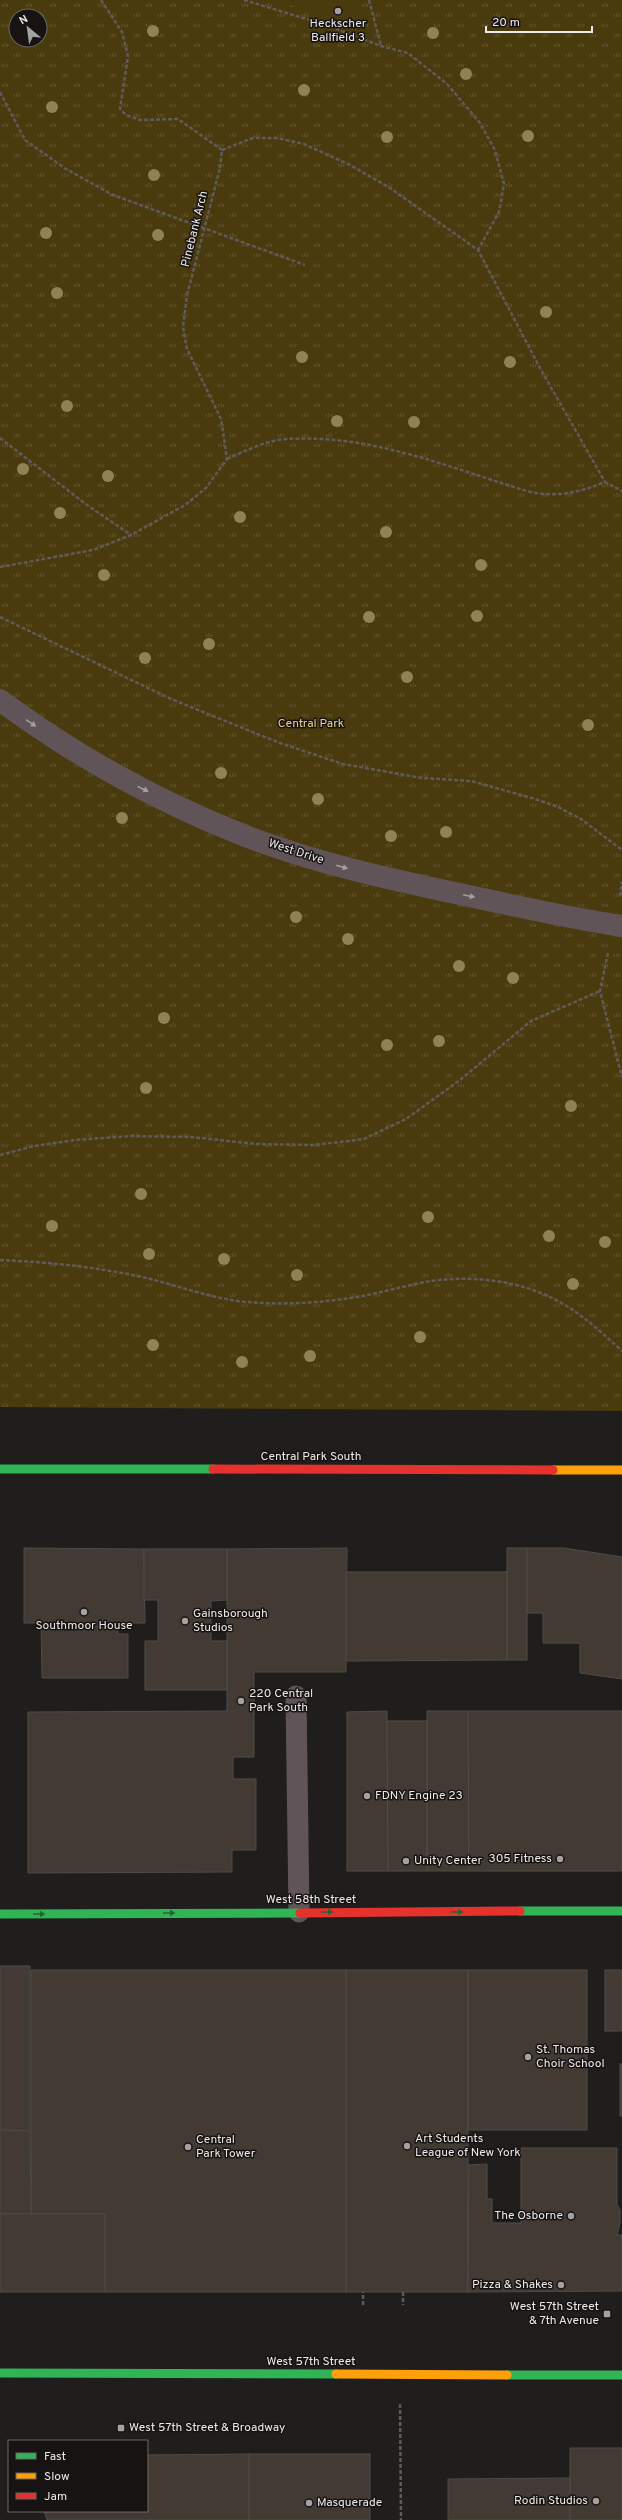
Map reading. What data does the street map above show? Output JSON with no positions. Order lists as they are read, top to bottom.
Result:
{
  "streets": {
    "main road": ["Central Park South", "West 58th Street", "West 57th Street"],
    "street": ["West Drive"],
    "path": ["Pinebank Arch"]
  },
  "one_way": ["West Drive", "West 58th Street"],
  "parks": ["Central Park"],
  "places": {
    "other": [
      "Heckscher Ballfield 3",
      "Southmoor House",
      "Gainsborough Studios",
      "220 Central Park South",
      "FDNY Engine 23",
      "305 Fitness",
      "Unity Center",
      "St. Thomas Choir School",
      "Art Students League of New York",
      "Central Park Tower",
      "The Osborne",
      "Pizza & Shakes",
      "Rodin Studios",
      "Masquerade"
    ],
    "transit": ["West 57th Street & 7th Avenue", "West 57th Street & Broadway"]
  },
  "legend": ["Fast", "Slow", "Jam"],
  "scale_bar": "20 m",
  "north": "top left"
}
